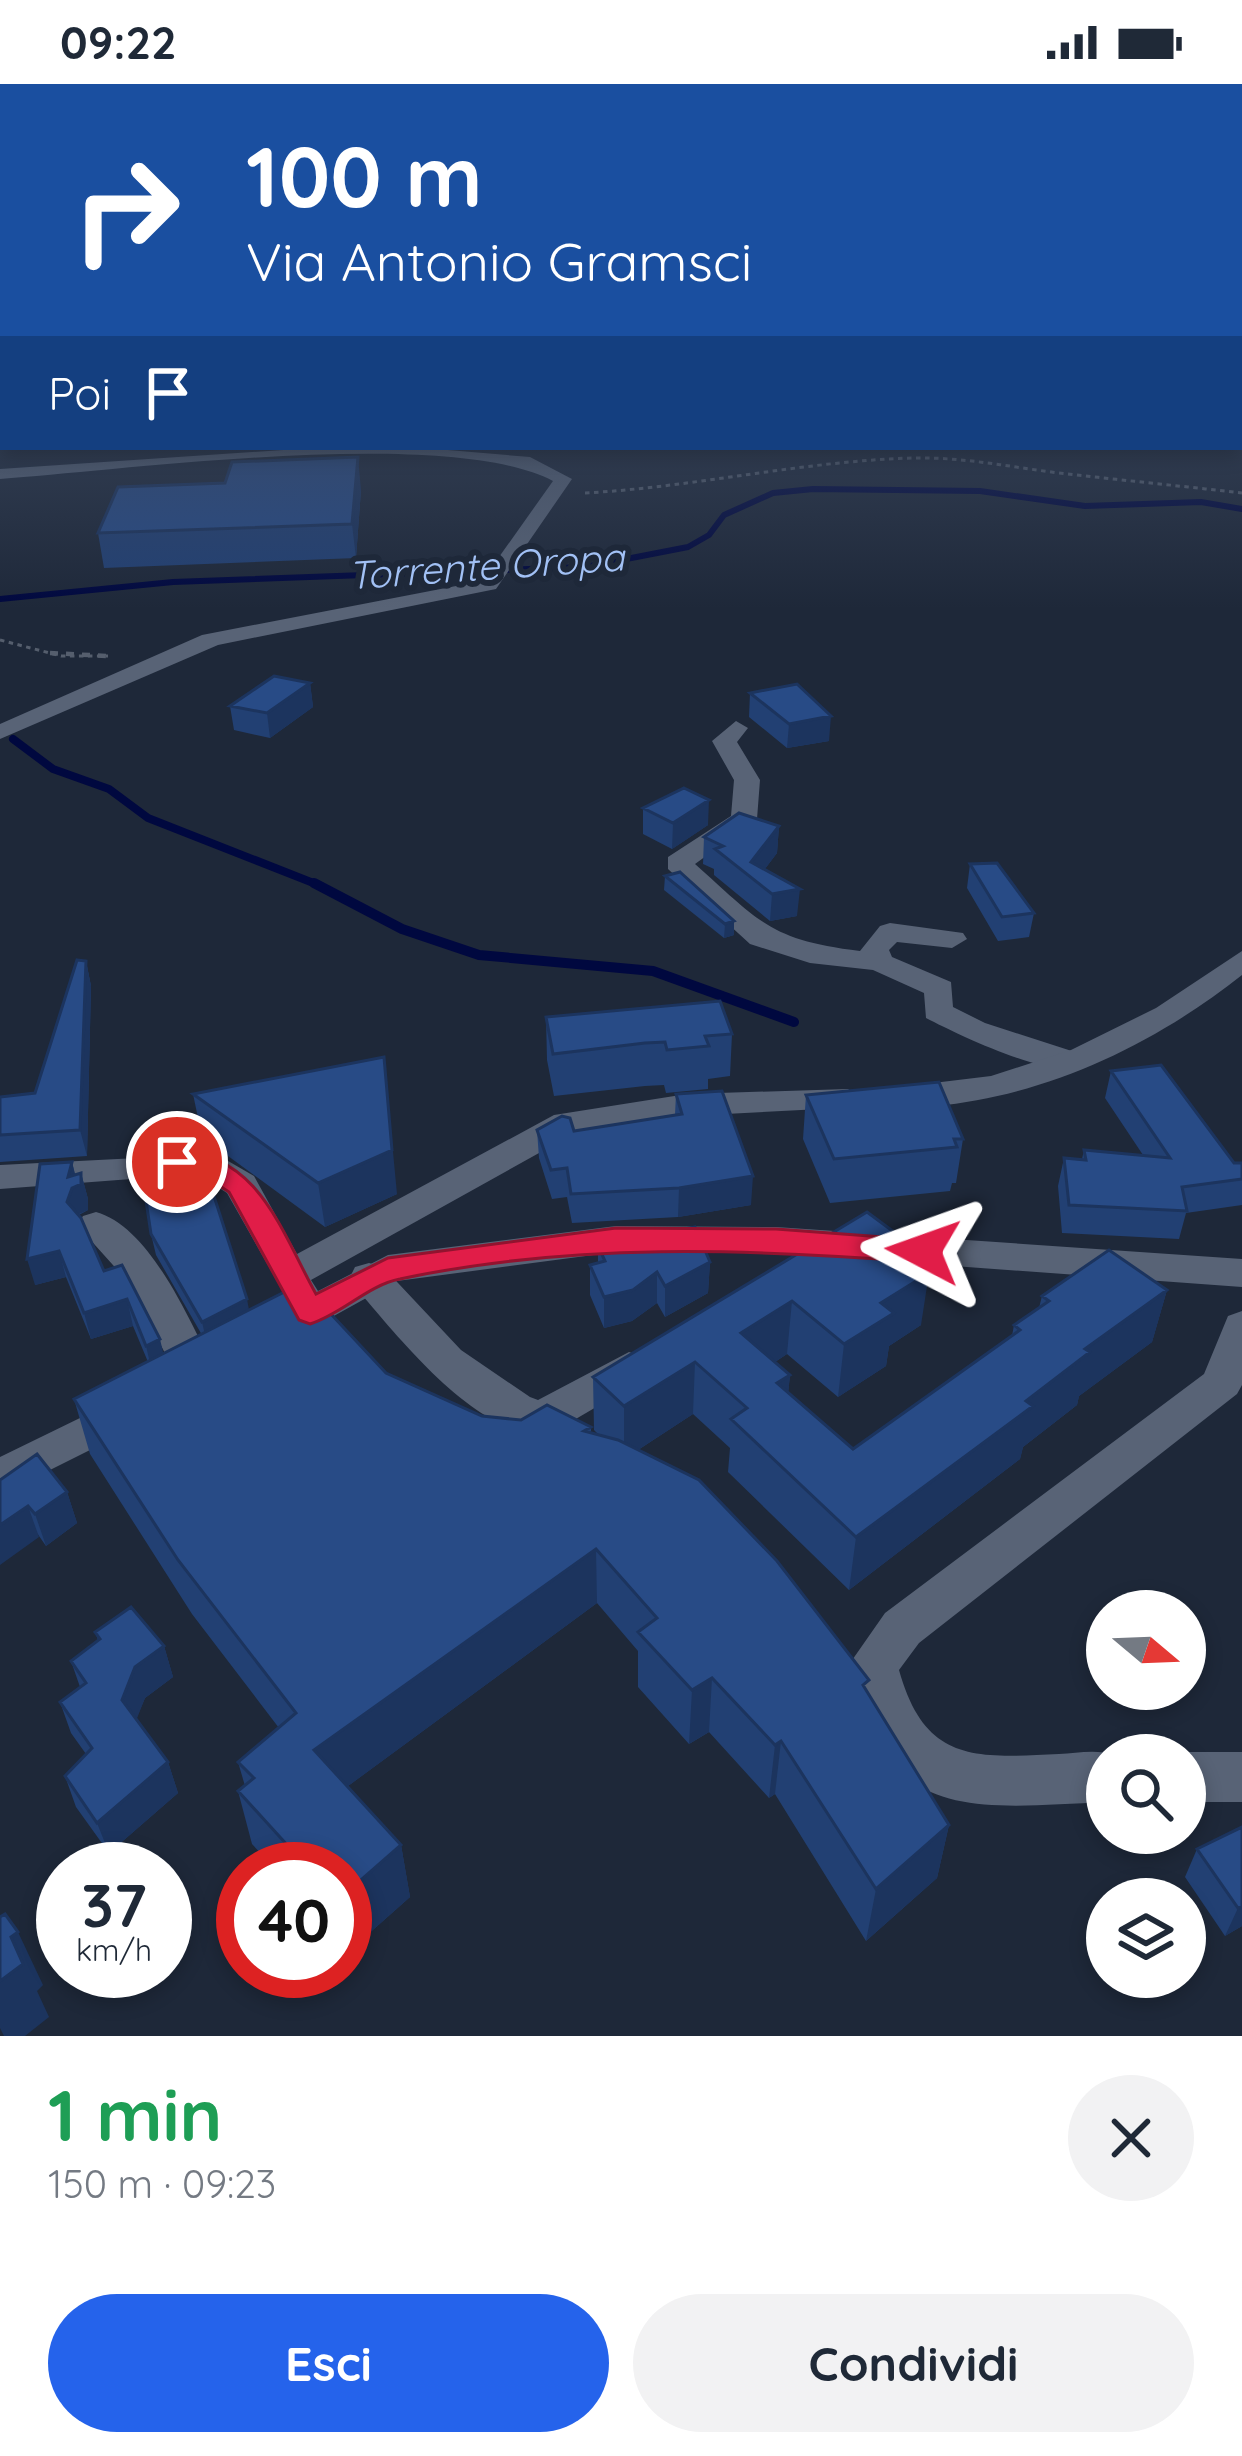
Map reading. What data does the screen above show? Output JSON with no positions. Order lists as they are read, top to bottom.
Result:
{
  "water": ["Torrente Oropa"],
  "north": "right",
  "page": {
    "status": "09:22",
    "turn": ["100 m", "Via Antonio Gramsci"],
    "then": "Poi",
    "speed": "37 km/h",
    "limit": "40",
    "heading": ["1 min", "150 m · 09:23"],
    "buttons": ["Esci", "Condividi"]
  }
}
